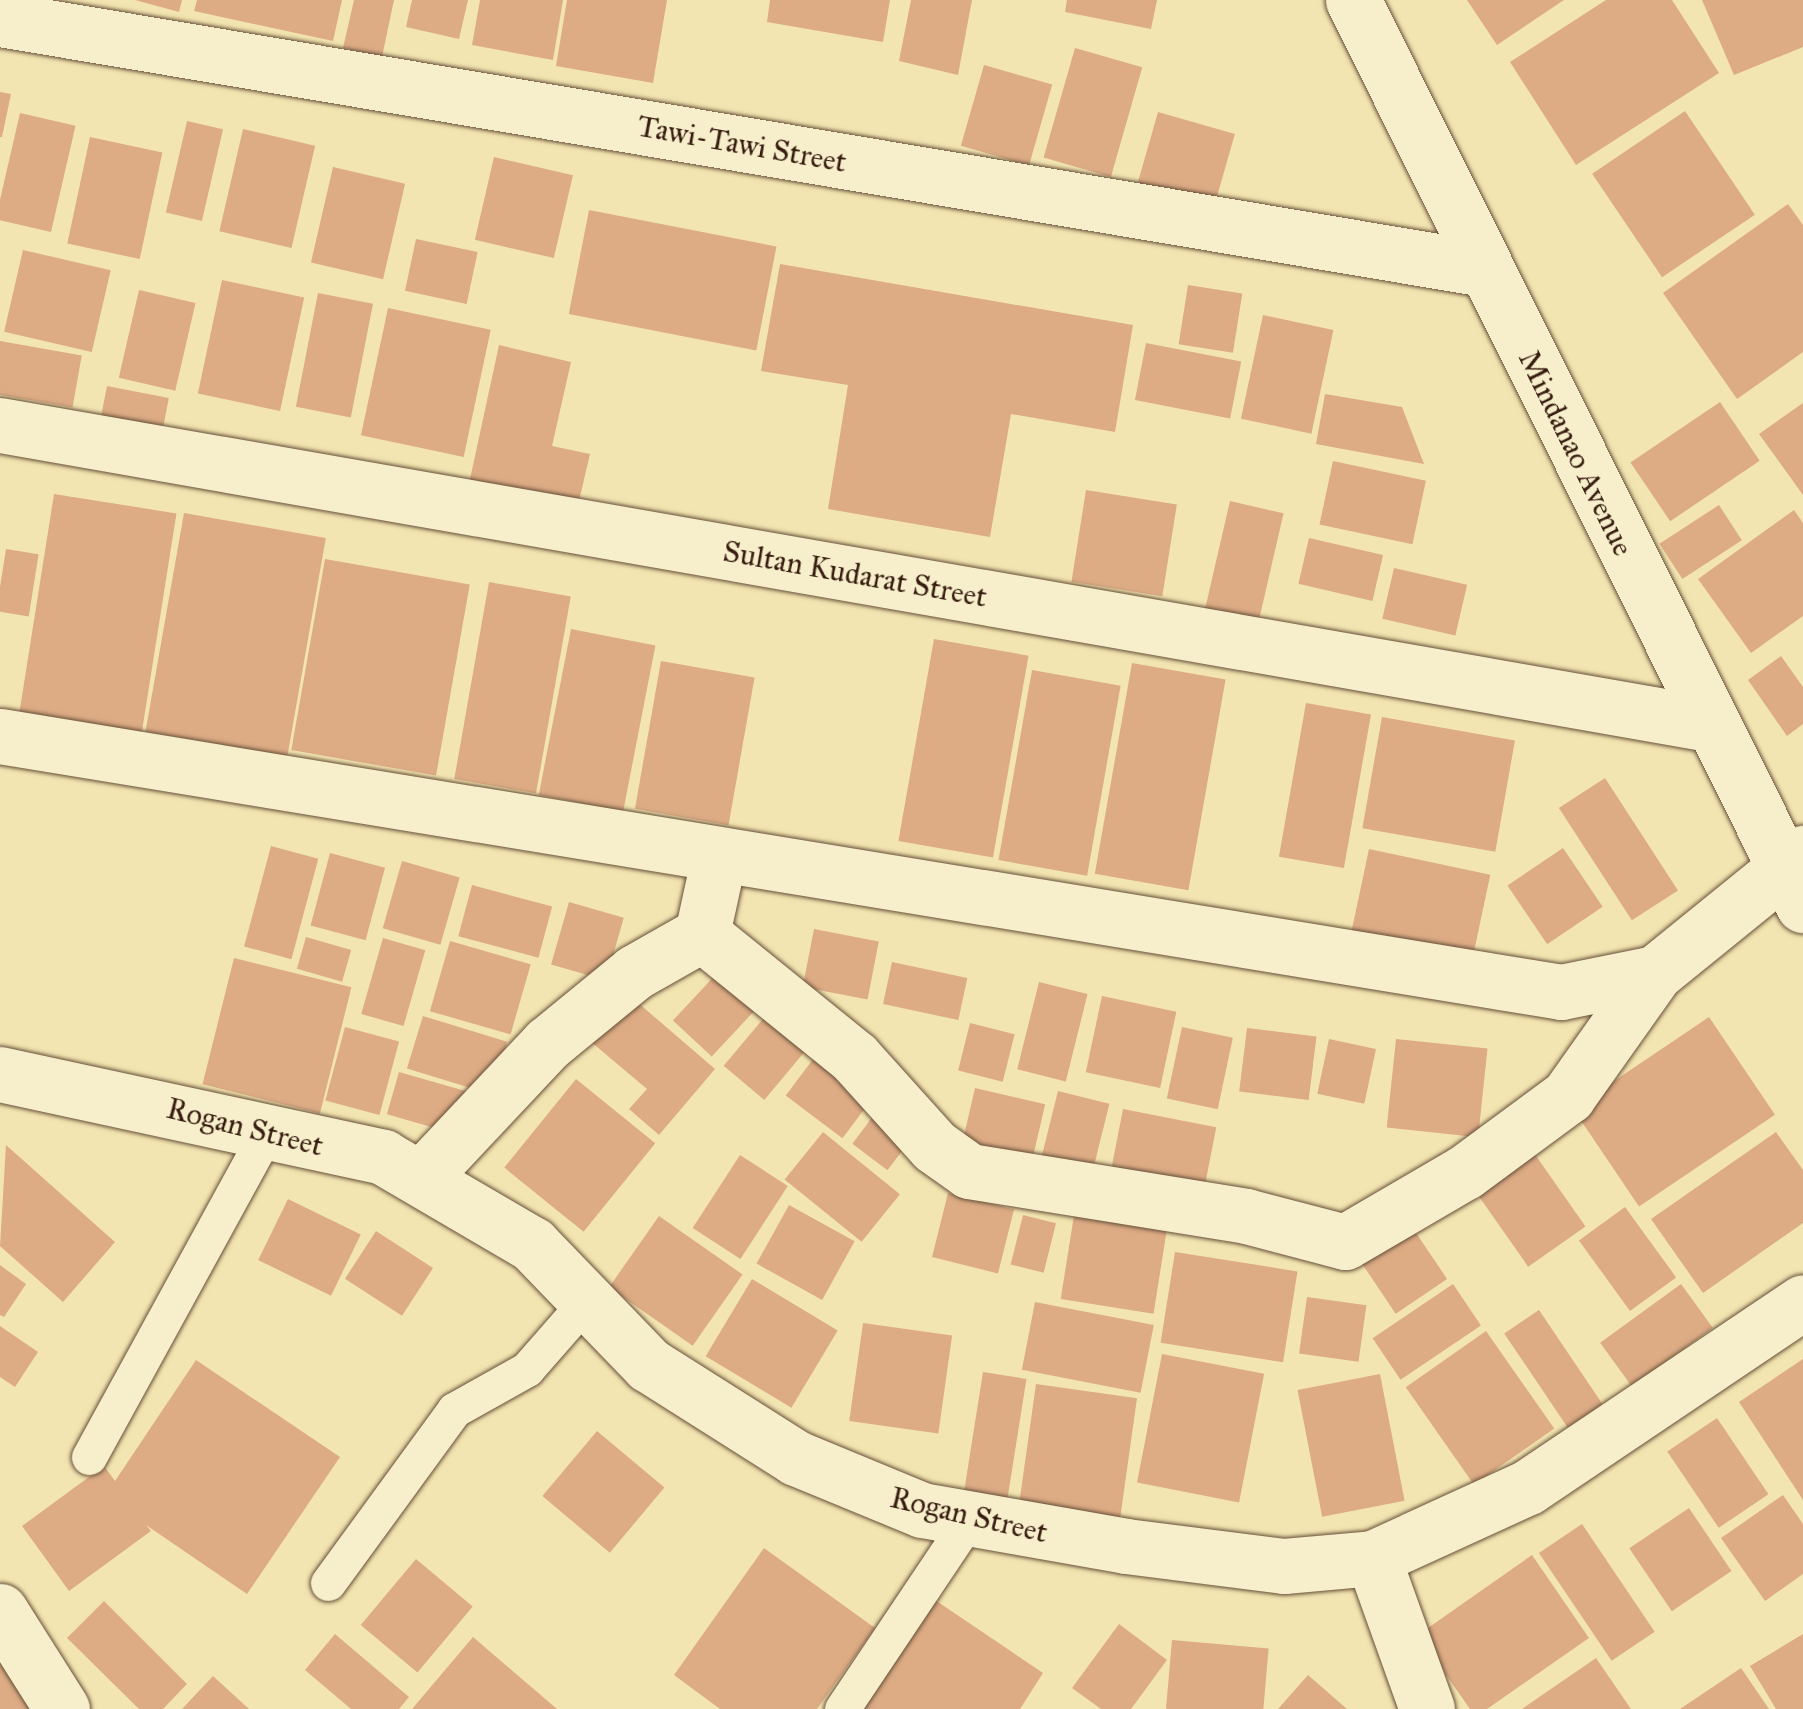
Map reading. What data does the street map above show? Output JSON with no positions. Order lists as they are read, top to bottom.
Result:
{
  "streets": {
    "street": [
      "Tawi-Tawi Street",
      "Mindanao Avenue",
      "Sultan Kudarat Street",
      "Rogan Street"
    ]
  },
  "crossings": [
    ["Tawi-Tawi Street", "Mindanao Avenue"],
    ["Mindanao Avenue", "Sultan Kudarat Street"]
  ]
}
